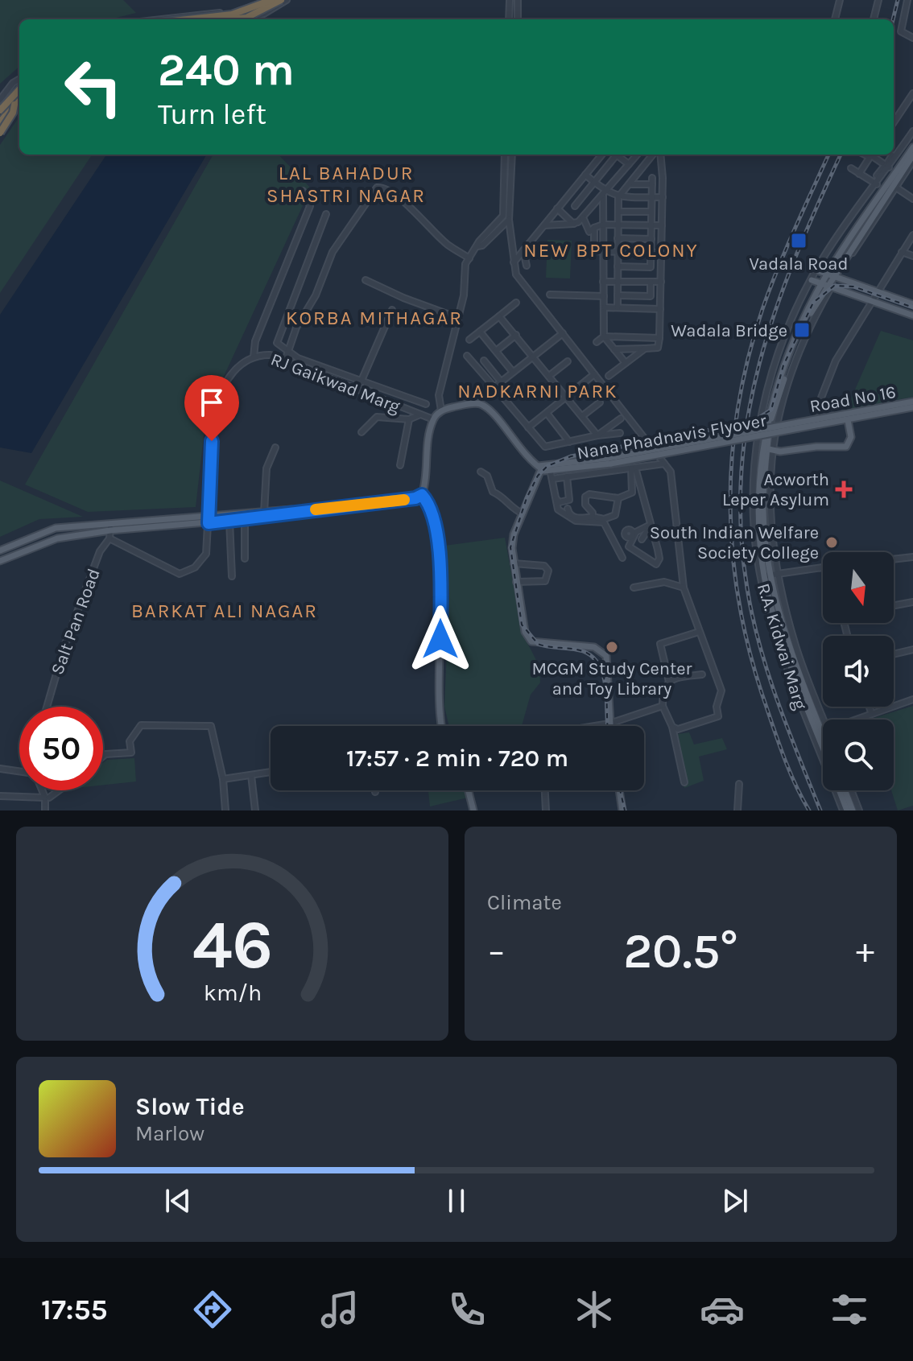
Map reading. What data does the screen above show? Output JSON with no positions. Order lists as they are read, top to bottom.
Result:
{
  "streets": {
    "main road": ["Road No 16", "Nana Phadnavis Flyover"],
    "street": ["RJ Gaikwad Marg", "Salt Pan Road", "R.A. Kidwai Marg"]
  },
  "crossings": [
    ["RJ Gaikwad Marg", "Salt Pan Road"],
    ["Road No 16", "Nana Phadnavis Flyover"]
  ],
  "districts": [
    "LAL BAHADUR SHASTRI NAGAR",
    "NEW BPT COLONY",
    "KORBA MITHAGAR",
    "NADKARNI PARK",
    "BARKAT ALI NAGAR"
  ],
  "places": {
    "transit": ["Vadala Road", "Wadala Bridge"],
    "health": ["Acworth Leper Asylum"],
    "other": ["South Indian Welfare Society College", "MCGM Study Center and Toy Library"]
  },
  "north": "bottom",
  "page": {
    "turn": ["240 m", "Turn left"],
    "limit": "50",
    "trip": "17:57 · 2 min · 720 m",
    "tile": "Climate",
    "heat": ["−", "20.5°", "+"],
    "song": ["Slow Tide", "Marlow"],
    "tabs": "17:55",
    "gauge": ["46", "km/h"]
  }
}
